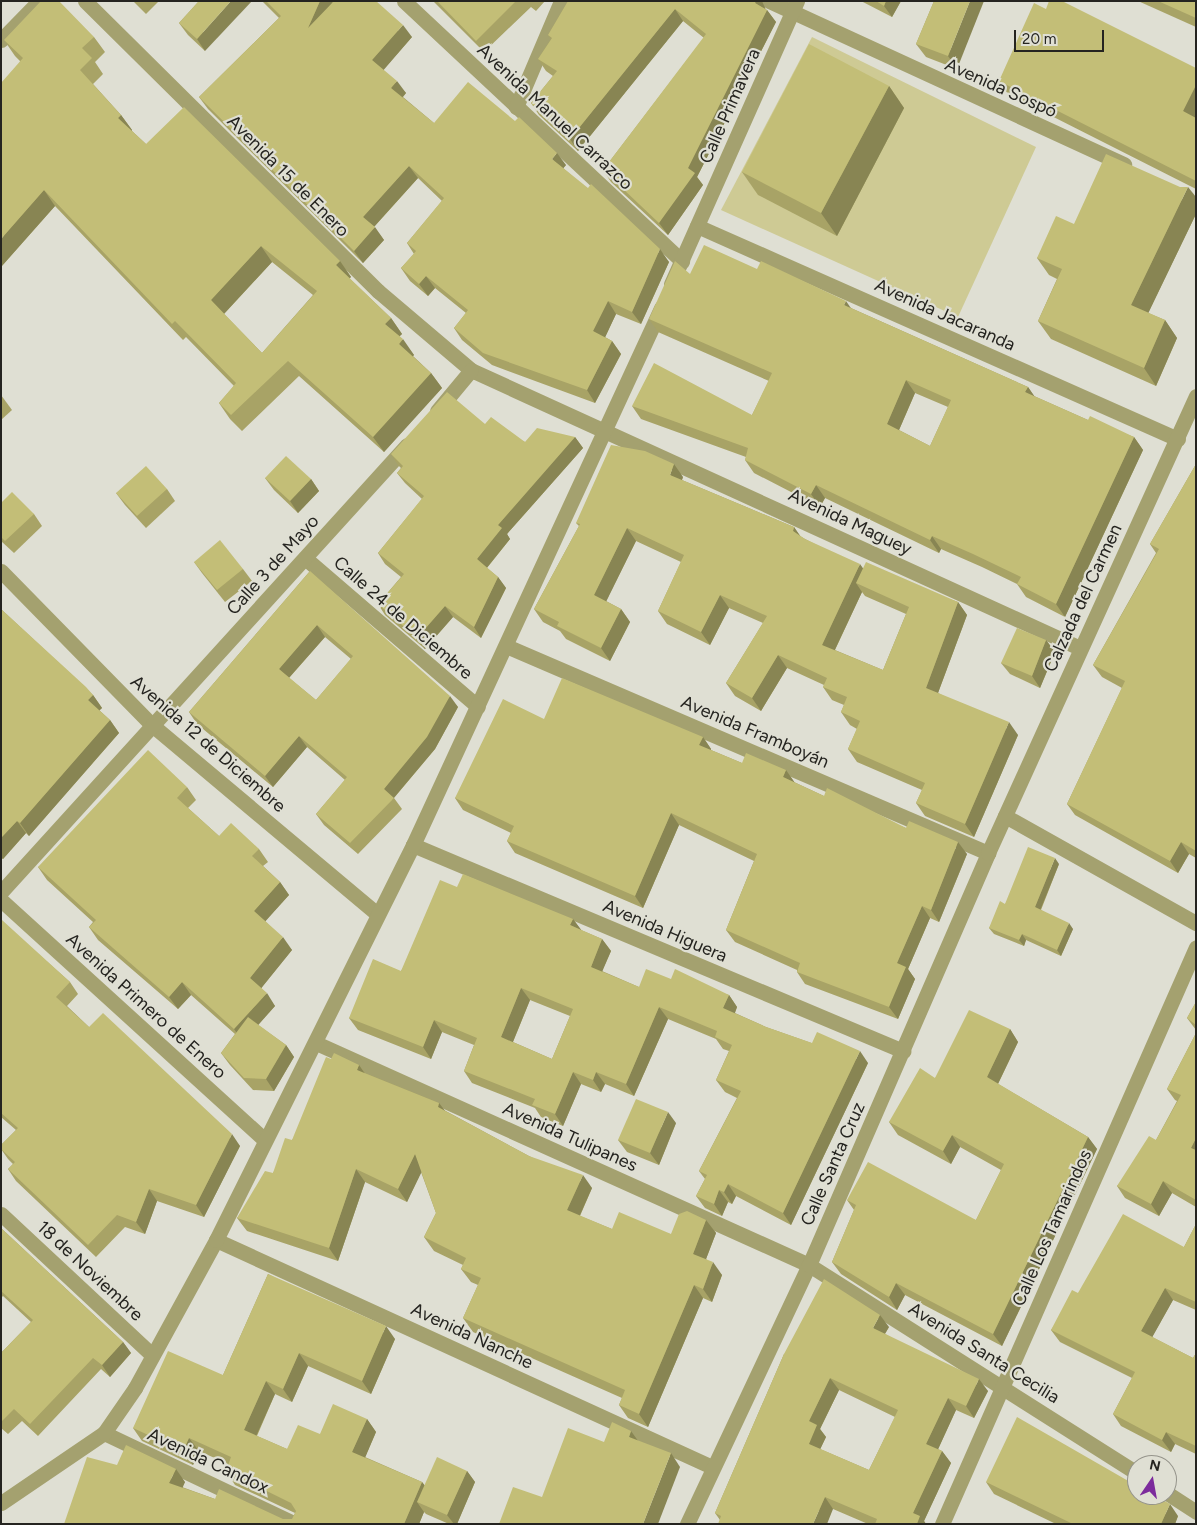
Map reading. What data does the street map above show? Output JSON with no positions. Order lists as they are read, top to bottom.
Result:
{
  "streets": {
    "street": [
      "Avenida Sospó",
      "Calle Primavera",
      "Avenida Manuel Carrazco",
      "Avenida 15 de Enero",
      "Avenida Jacaranda",
      "Avenida Maguey",
      "Calle 3 de Mayo",
      "Calzada del Carmen",
      "Calle 24 de Diciembre",
      "Avenida Framboyán",
      "Avenida 12 de Diciembre",
      "Avenida Higuera",
      "Avenida Primero de Enero",
      "Avenida Tulipanes",
      "Calle Santa Cruz",
      "Calle Los Tamarindos",
      "18 de Noviembre",
      "Avenida Nanche",
      "Avenida Santa Cecilia",
      "Avenida Candox"
    ]
  },
  "crossings": [
    ["Avenida Sospó", "Calle Primavera"],
    ["Calle Primavera", "Avenida Manuel Carrazco"],
    ["Calle Primavera", "Avenida Jacaranda"],
    ["Calle Primavera", "Avenida Maguey"],
    ["Calle Primavera", "Calle 24 de Diciembre"],
    ["Calle Primavera", "Avenida Framboyán"],
    ["Calle Primavera", "Avenida 12 de Diciembre"],
    ["Calle Primavera", "Avenida Higuera"],
    ["Calle Primavera", "Avenida Primero de Enero"],
    ["Calle Primavera", "Avenida Tulipanes"],
    ["Calle Primavera", "18 de Noviembre"],
    ["Calle Primavera", "Avenida Nanche"],
    ["Calle Primavera", "Avenida Candox"],
    ["Avenida 15 de Enero", "Calle 3 de Mayo"],
    ["Avenida Jacaranda", "Calzada del Carmen"],
    ["Avenida Maguey", "Calzada del Carmen"],
    ["Calle 3 de Mayo", "Calle 24 de Diciembre"],
    ["Calle 3 de Mayo", "Avenida 12 de Diciembre"],
    ["Calzada del Carmen", "Calle Santa Cruz"],
    ["Avenida Framboyán", "Calle Santa Cruz"],
    ["Avenida Higuera", "Calle Santa Cruz"],
    ["Avenida Tulipanes", "Calle Santa Cruz"],
    ["Avenida Tulipanes", "Avenida Santa Cecilia"],
    ["Calle Santa Cruz", "Avenida Nanche"],
    ["Calle Santa Cruz", "Avenida Santa Cecilia"],
    ["Calle Los Tamarindos", "Avenida Santa Cecilia"]
  ],
  "scale_bar": "20 m",
  "north": "top"
}
